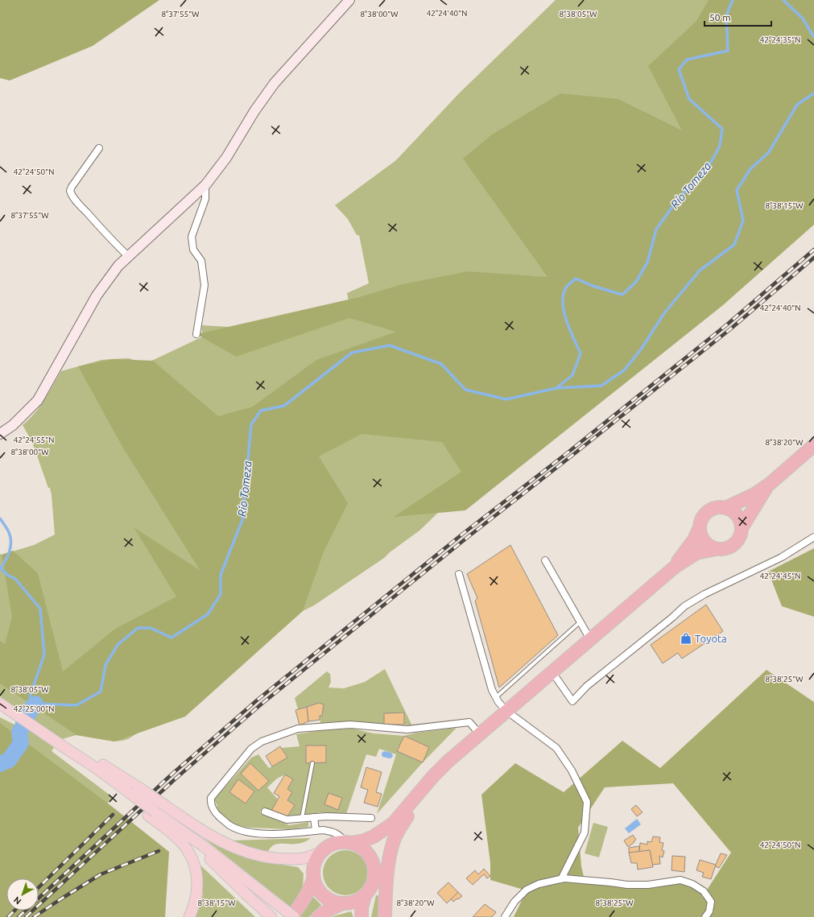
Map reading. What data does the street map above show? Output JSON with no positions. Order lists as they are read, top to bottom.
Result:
{
  "water": ["Río Tomeza"],
  "places": {
    "shop": ["Toyota"]
  },
  "scale_bar": "50 m",
  "north": "bottom left",
  "coordinates": [
    "42°24'40\"N",
    "8°37'55\"W",
    "8°38'00\"W",
    "8°38'05\"W",
    "42°24'35\"N",
    "42°24'50\"N",
    "8°38'15\"W",
    "42°24'55\"N",
    "8°38'20\"W",
    "42°24'45\"N",
    "8°38'25\"W",
    "42°25'00\"N"
  ]
}
